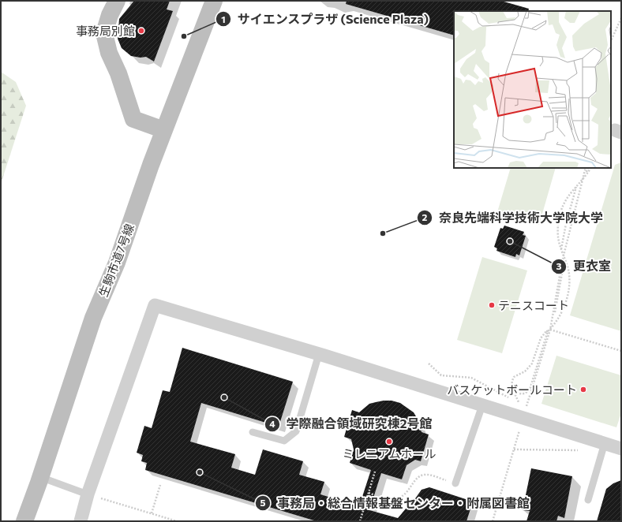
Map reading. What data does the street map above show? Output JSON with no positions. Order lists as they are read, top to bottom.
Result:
{
  "streets": {
    "street": ["生駒市道7号線"]
  },
  "places": [
    "事務局別館",
    "サイエンスプラザ (Science Plaza)",
    "奈良先端科学技術大学院大学",
    "更衣室",
    "テニスコート",
    "バスケットボールコート",
    "学際融合領域研究棟2号館",
    "ミレニアムホール",
    "事務局・総合情報基盤センター・附属図書館"
  ]
}
